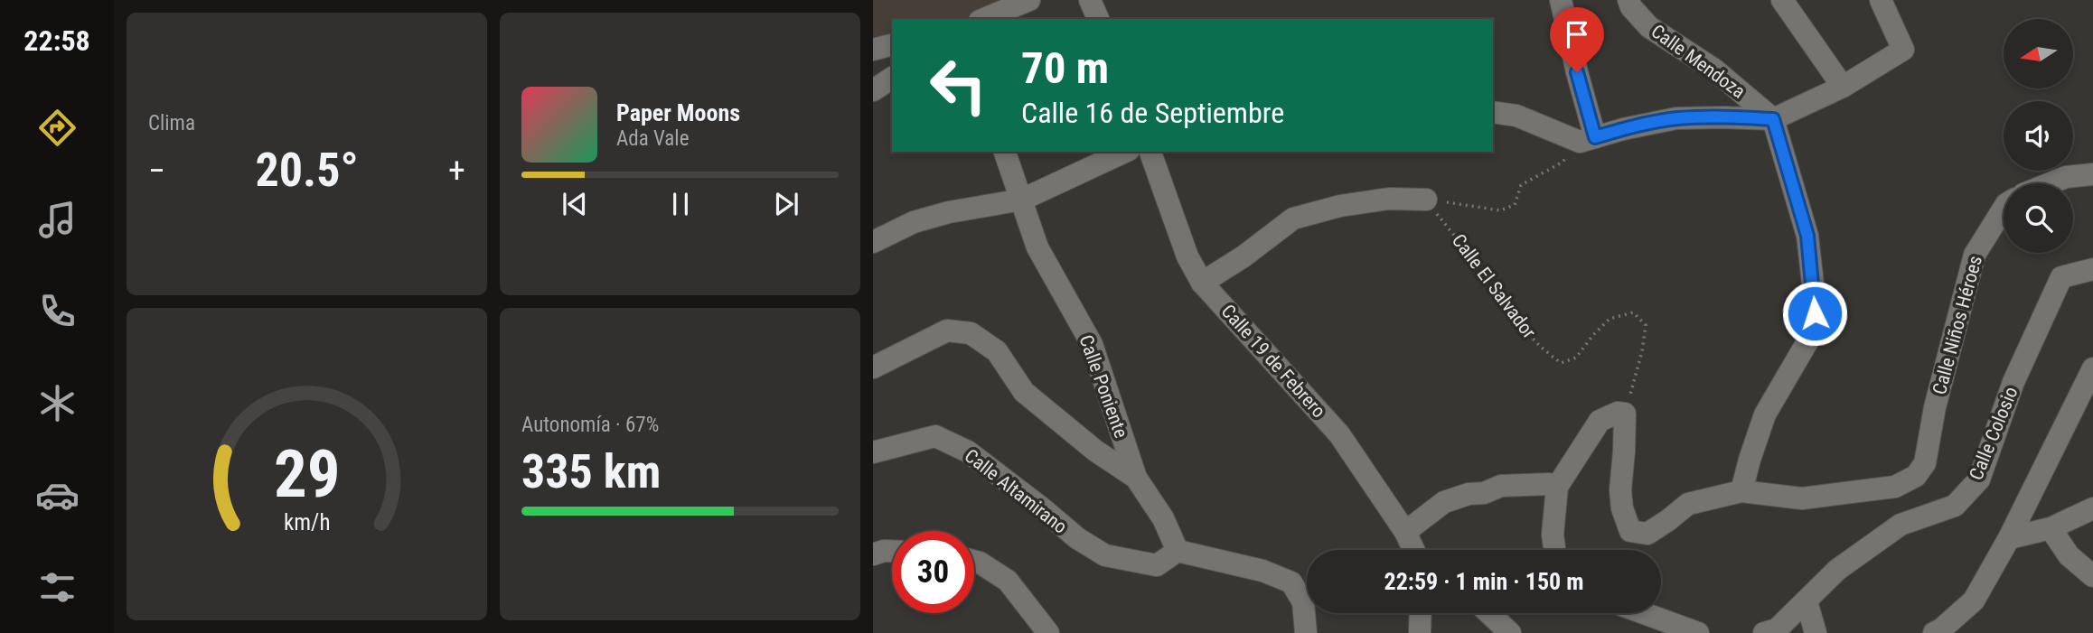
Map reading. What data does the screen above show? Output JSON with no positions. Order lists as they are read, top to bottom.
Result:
{
  "streets": {
    "street": [
      "Calle Mendoza",
      "Calle Niños Héroes",
      "Calle 19 de Febrero",
      "Calle Poniente",
      "Calle Colosio",
      "Calle Altamirano"
    ],
    "path": ["Calle El Salvador"]
  },
  "crossings": [
    ["Calle Poniente", "Calle Altamirano"]
  ],
  "north": "left",
  "page": {
    "tabs": "22:58",
    "tile": [
      "Clima",
      ["Autonomía · 67%", "335 km"]
    ],
    "turn": ["70 m", "Calle 16 de Septiembre"],
    "song": ["Paper Moons", "Ada Vale"],
    "heat": ["−", "20.5°", "+"],
    "limit": "30",
    "trip": "22:59 · 1 min · 150 m",
    "gauge": ["29", "km/h"]
  }
}
